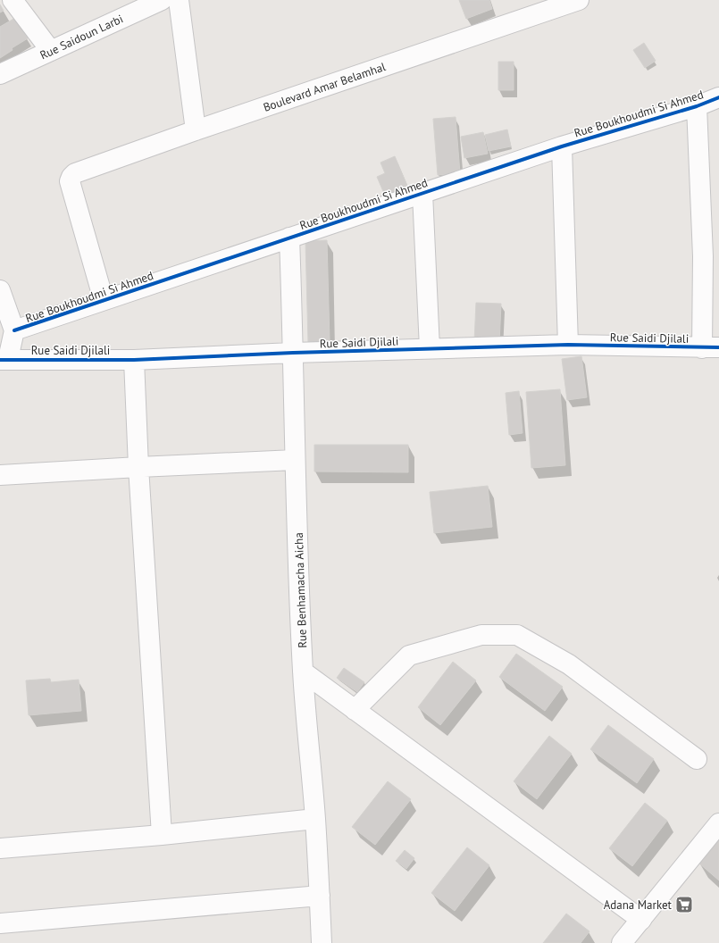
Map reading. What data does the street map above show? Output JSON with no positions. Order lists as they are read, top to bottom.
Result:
{
  "streets": {
    "street": [
      "Rue Saidoun Larbi",
      "Boulevard Amar Belamhal",
      "Rue Boukhoudmi Si Ahmed",
      "Rue Saidi Djilali",
      "Rue Benhamacha Aicha"
    ]
  },
  "crossings": [
    ["Boulevard Amar Belamhal", "Rue Boukhoudmi Si Ahmed"],
    ["Rue Boukhoudmi Si Ahmed", "Rue Benhamacha Aicha"],
    ["Rue Saidi Djilali", "Rue Benhamacha Aicha"]
  ],
  "places": {
    "supermarket": ["Adana Market"]
  }
}
